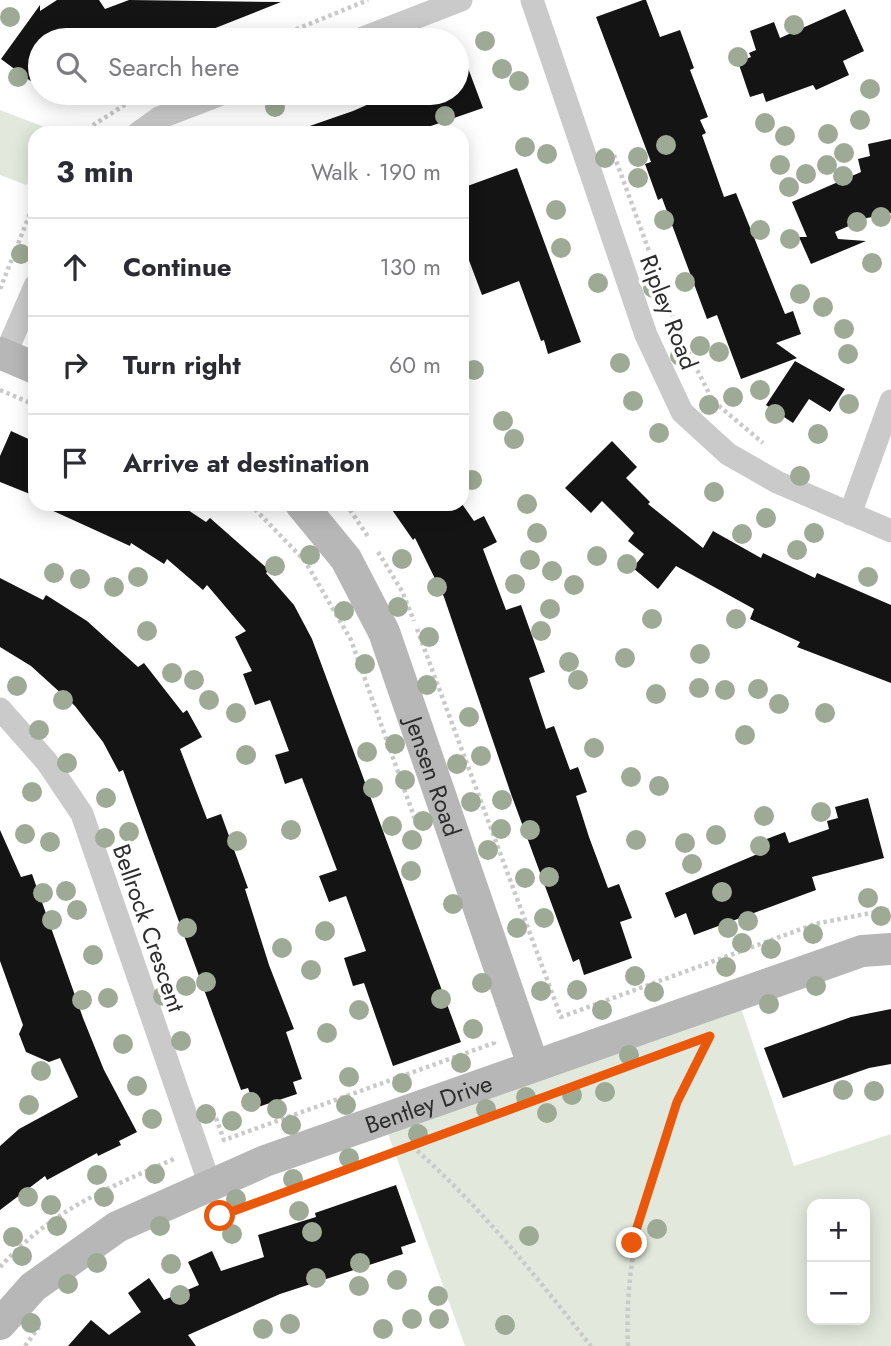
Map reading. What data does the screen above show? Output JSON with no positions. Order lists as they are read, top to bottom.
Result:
{
  "streets": {
    "street": [
      "Ripley Road",
      "Jensen Road",
      "Bellrock Crescent",
      "Bentley Drive"
    ]
  },
  "crossings": [
    ["Jensen Road", "Bentley Drive"],
    ["Bellrock Crescent", "Bentley Drive"]
  ],
  "page": {
    "search": "Search here",
    "heading": ["3 min", "Walk · 190 m"],
    "list": [
      ["Continue", "130 m"],
      ["Turn right", "60 m"],
      "Arrive at destination"
    ],
    "map_buttons": ["+", "−"]
  }
}
